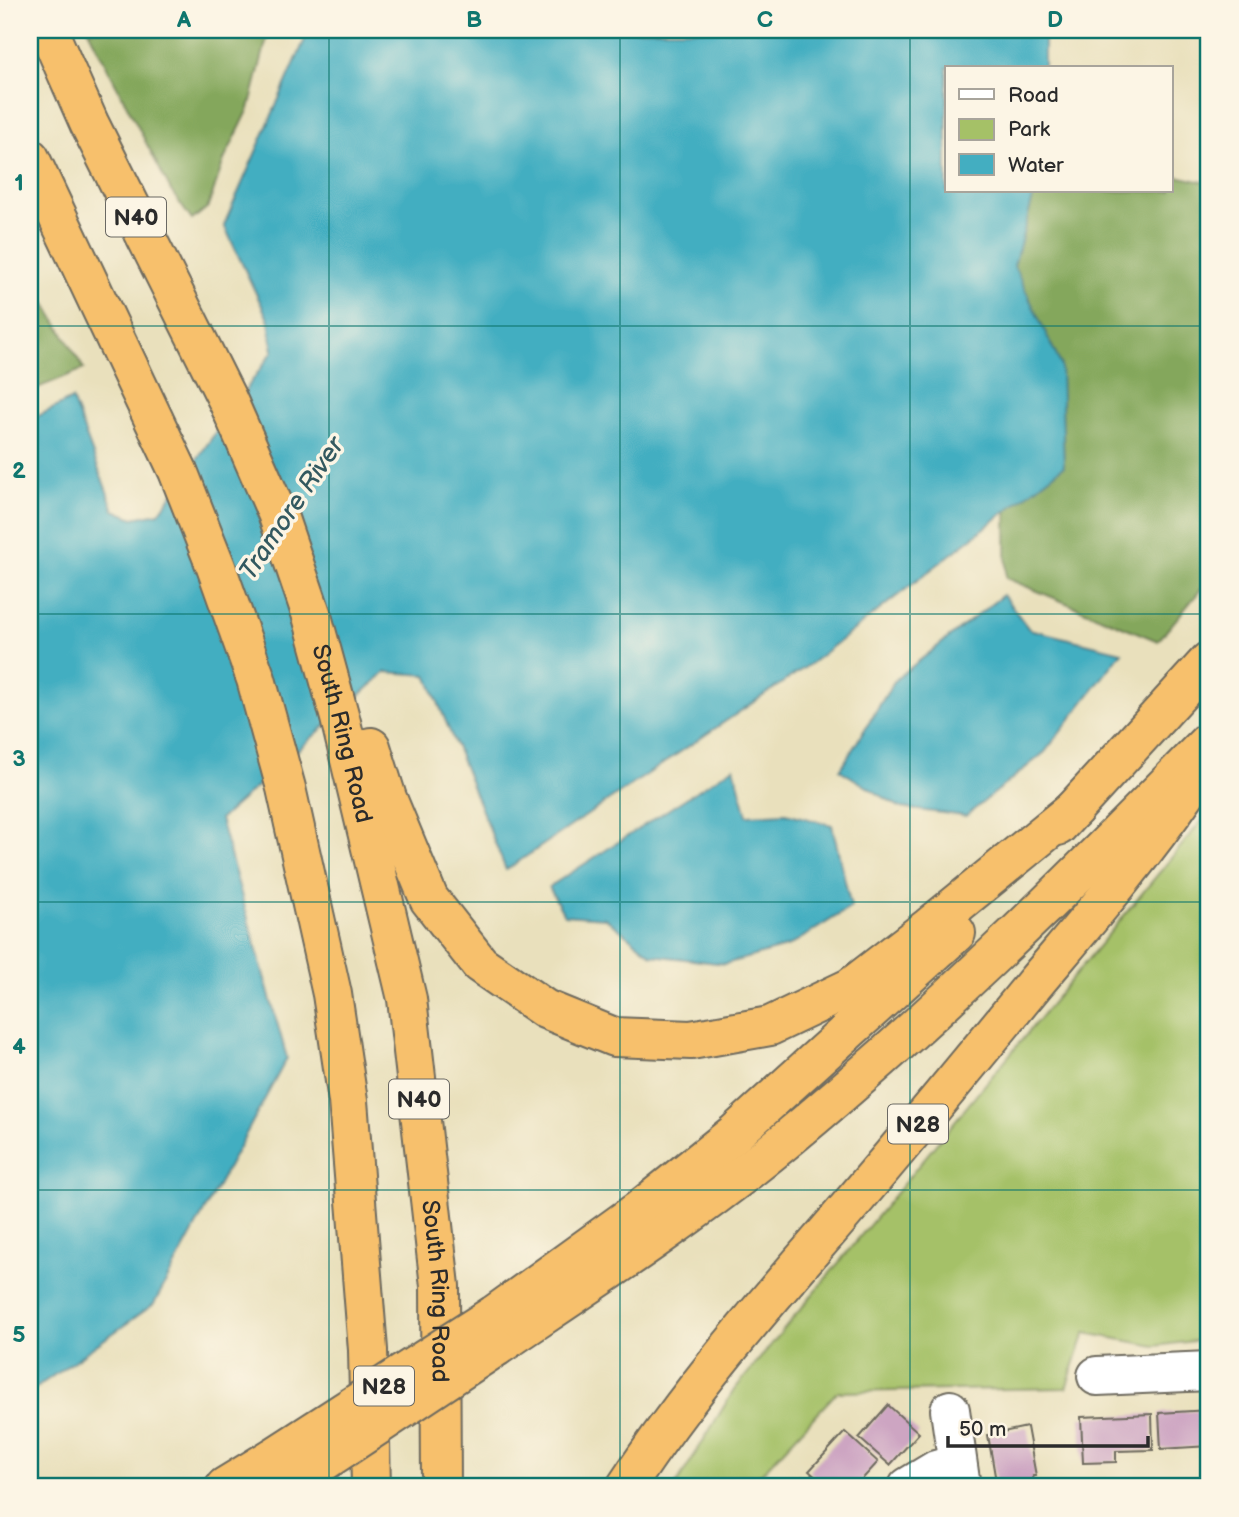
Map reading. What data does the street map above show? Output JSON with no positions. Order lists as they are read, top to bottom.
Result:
{
  "streets": {
    "highway": ["N40", "South Ring Road", "N28"]
  },
  "water": ["Tramore River"],
  "legend": ["Road", "Park", "Water"],
  "scale_bar": "50 m",
  "grid": {
    "columns": [
      "A",
      "B",
      "C",
      "D"
    ],
    "rows": [
      "1",
      "2",
      "3",
      "4",
      "5"
    ]
  }
}
